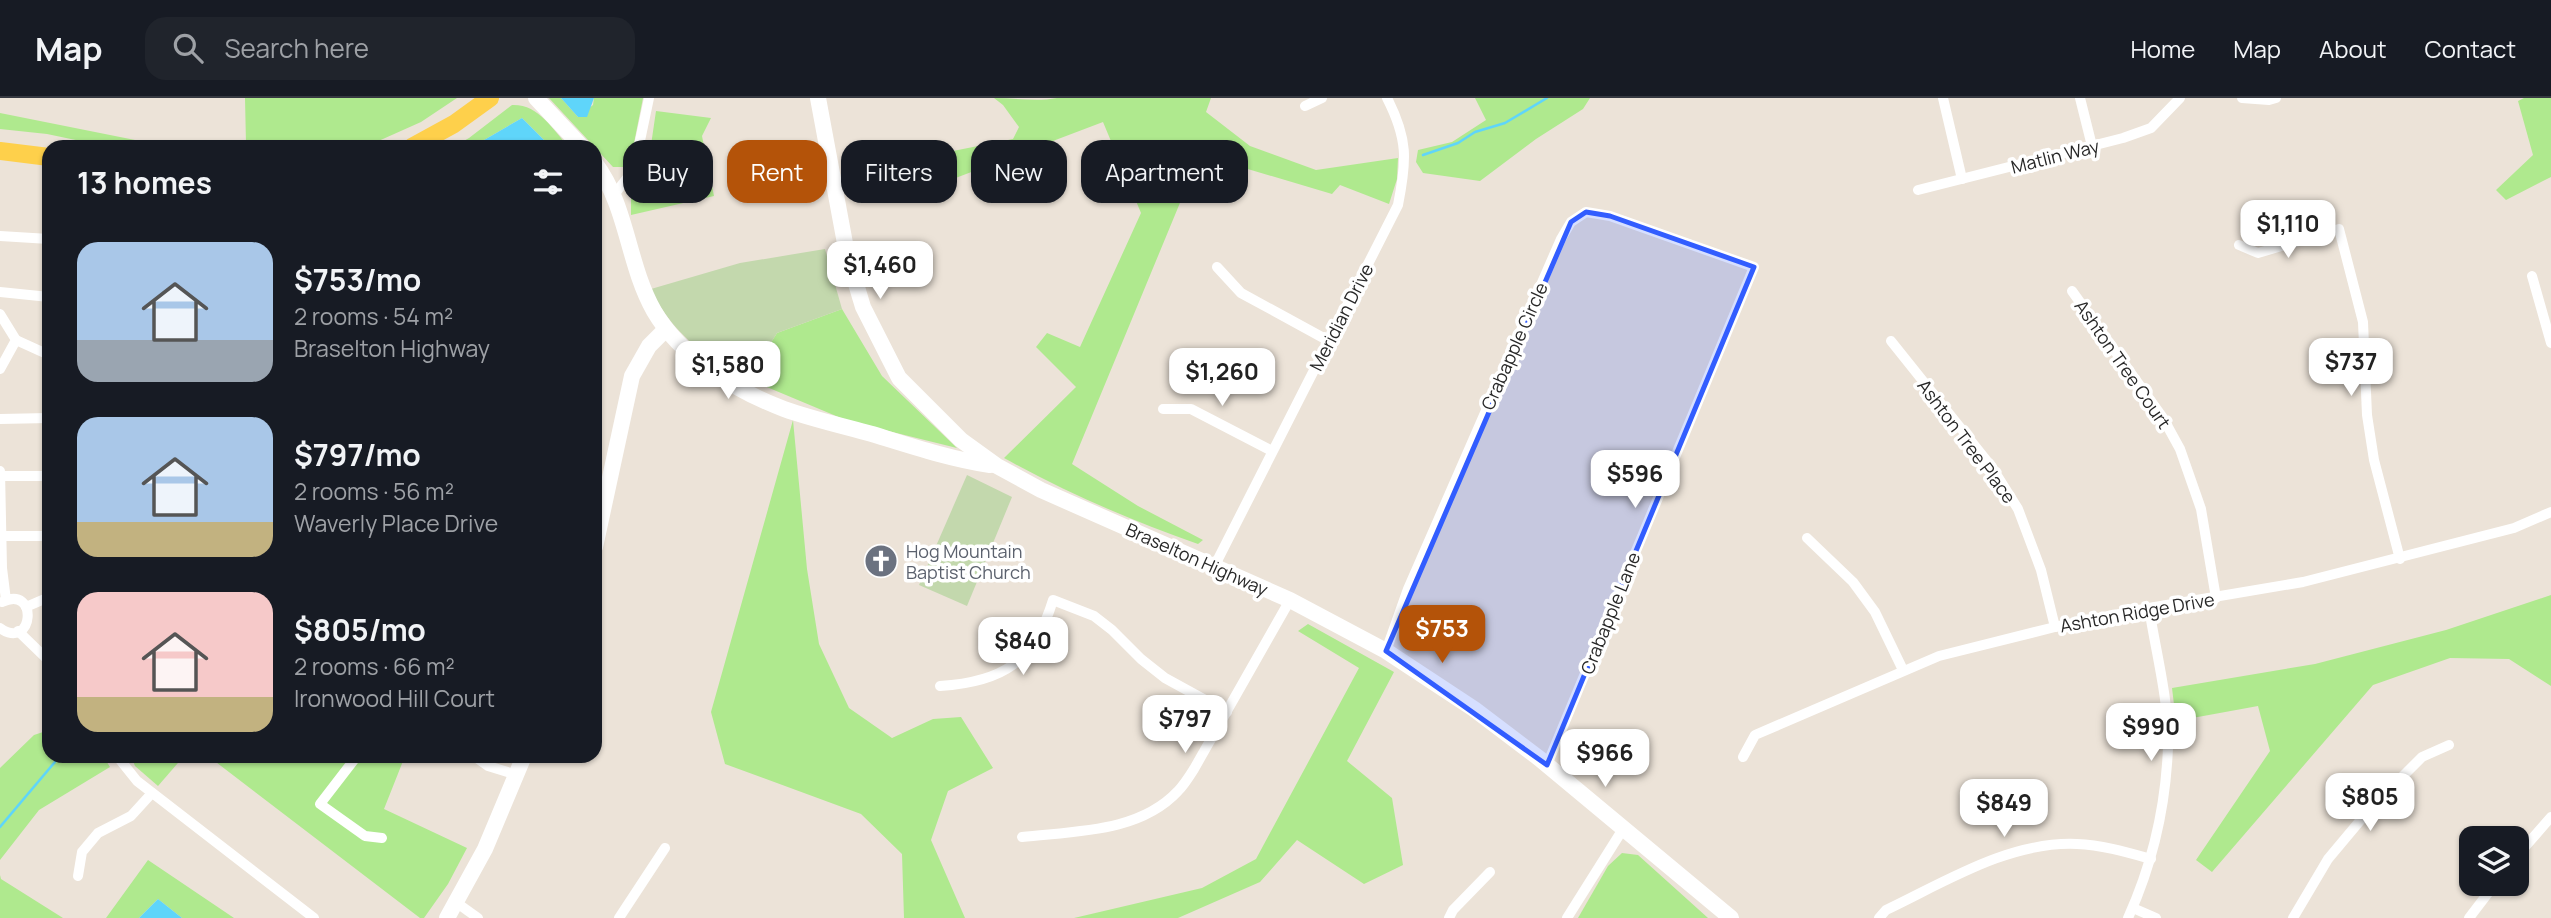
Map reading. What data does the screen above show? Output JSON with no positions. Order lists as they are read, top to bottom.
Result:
{
  "streets": {
    "main road": ["Braselton Highway"],
    "street": [
      "Matlin Way",
      "Meridian Drive",
      "Crabapple Circle",
      "Ashton Tree Court",
      "Ashton Tree Place",
      "Ashton Ridge Drive",
      "Crabapple Lane"
    ]
  },
  "crossings": [
    ["Meridian Drive", "Braselton Highway"],
    ["Crabapple Circle", "Braselton Highway"],
    ["Crabapple Circle", "Crabapple Lane"],
    ["Ashton Tree Court", "Ashton Ridge Drive"],
    ["Ashton Tree Place", "Ashton Ridge Drive"],
    ["Braselton Highway", "Crabapple Lane"]
  ],
  "places": {
    "church": ["Hog Mountain Baptist Church"]
  },
  "page": {
    "header": "Map",
    "search": "Search here",
    "nav": [
      "Home",
      "Map",
      "About",
      "Contact"
    ],
    "chip": [
      "Buy",
      "Rent",
      "Filters",
      "New",
      "Apartment"
    ],
    "heading": "13 homes",
    "price": [
      "$1,110",
      "$1,460",
      "$737",
      "$1,580",
      "$1,260",
      "$596",
      "$753",
      "$840",
      "$797",
      "$990",
      "$966",
      "$805",
      "$849"
    ],
    "list": [
      {
        "name": "$753/mo",
        "note": "2 rooms · 54 m² · Braselton Highway"
      },
      {
        "name": "$797/mo",
        "note": "2 rooms · 56 m² · Waverly Place Drive"
      },
      {
        "name": "$805/mo",
        "note": "2 rooms · 66 m² · Ironwood Hill Court"
      }
    ]
  }
}
